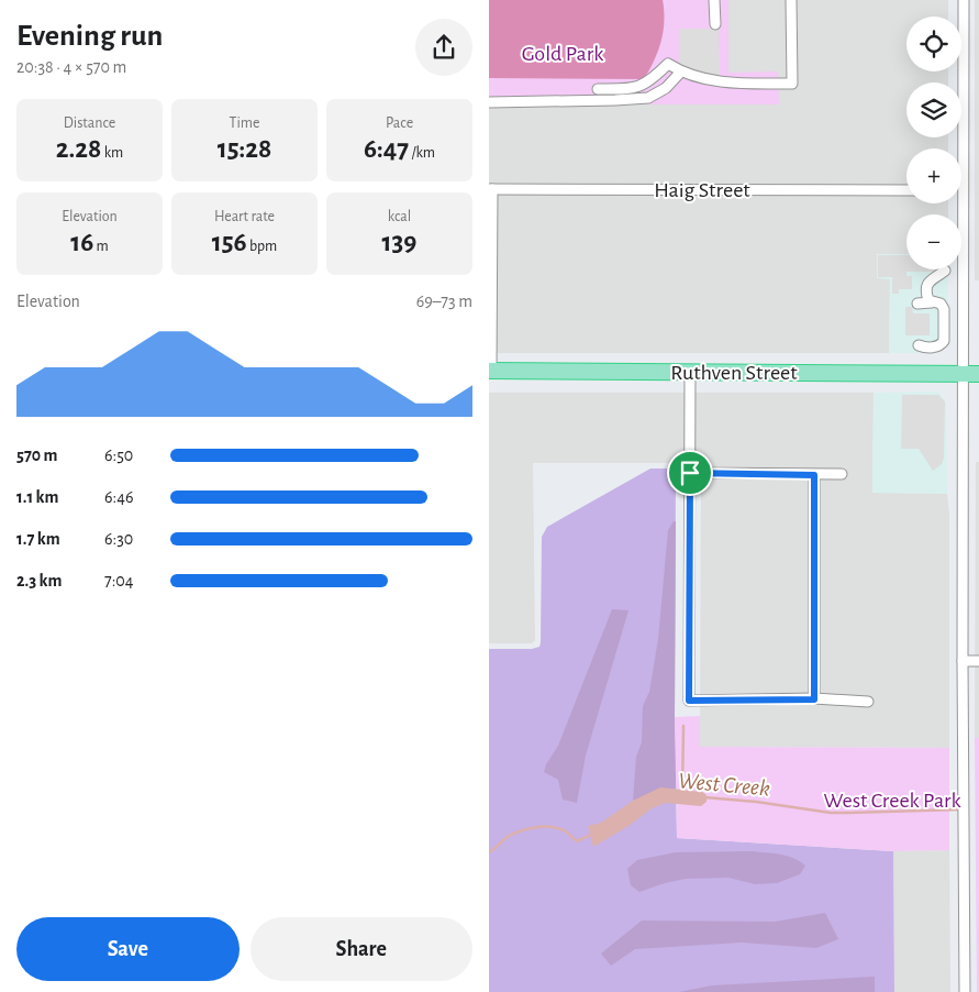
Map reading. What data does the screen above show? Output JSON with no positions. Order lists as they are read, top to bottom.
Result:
{
  "streets": {
    "highway": ["Ruthven Street"],
    "street": ["Haig Street"]
  },
  "water": ["West Creek"],
  "parks": ["Gold Park", "West Creek Park"],
  "page": {
    "heading": ["Evening run", "20:38 · 4 × 570 m"],
    "map_buttons": ["+", "−"],
    "stats": [
      ["Distance", "2.28 km"],
      ["Time", "15:28"],
      ["Pace", "6:47 /km"],
      ["Elevation", "16 m"],
      ["Heart rate", "156 bpm"],
      ["kcal", "139"]
    ],
    "chart": ["Elevation", "69–73 m"],
    "list": [
      {
        "name": "570 m",
        "note": "6:50"
      },
      {
        "name": "1.1 km",
        "note": "6:46"
      },
      {
        "name": "1.7 km",
        "note": "6:30"
      },
      {
        "name": "2.3 km",
        "note": "7:04"
      }
    ],
    "buttons": ["Save", "Share"]
  }
}
